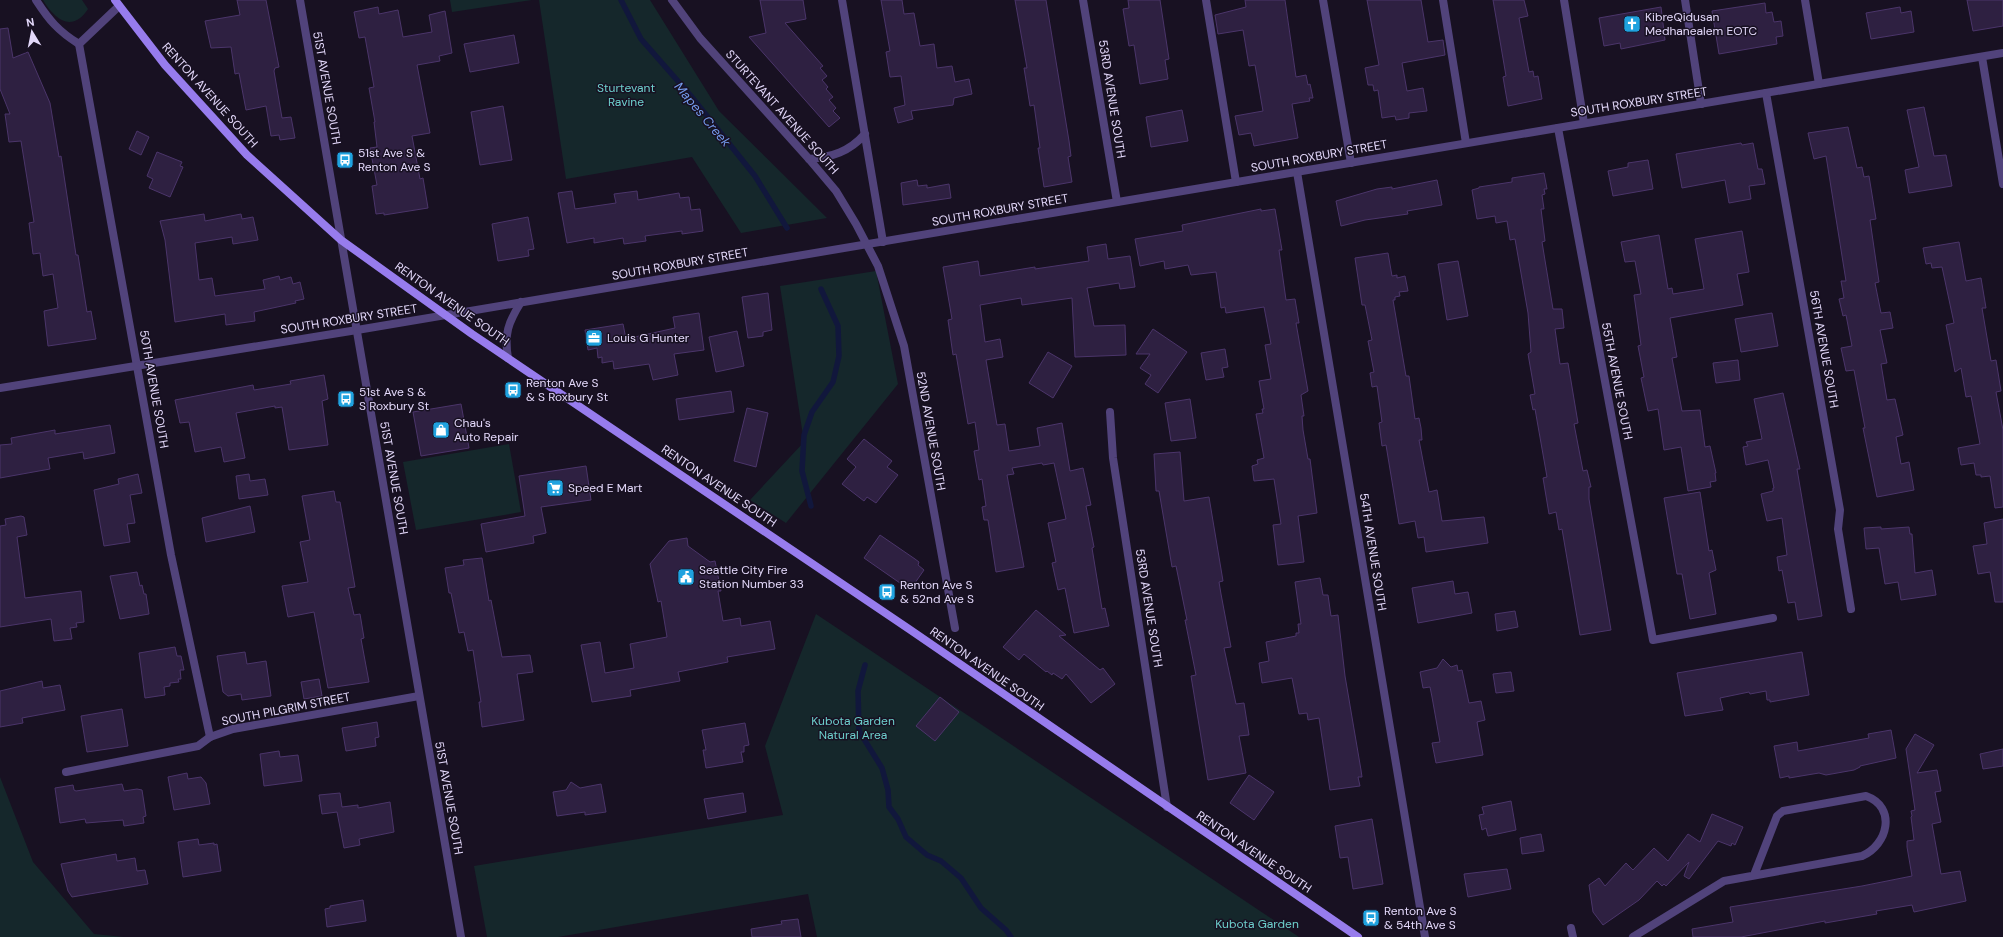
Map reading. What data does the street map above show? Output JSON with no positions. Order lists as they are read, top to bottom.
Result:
{
  "streets": {
    "main road": ["RENTON AVENUE SOUTH"],
    "street": [
      "51ST AVENUE SOUTH",
      "53RD AVENUE SOUTH",
      "SOUTH ROXBURY STREET",
      "STURTEVANT AVENUE SOUTH",
      "56TH AVENUE SOUTH",
      "55TH AVENUE SOUTH",
      "50TH AVENUE SOUTH",
      "52ND AVENUE SOUTH",
      "54TH AVENUE SOUTH",
      "SOUTH PILGRIM STREET"
    ]
  },
  "crossings": [
    ["51ST AVENUE SOUTH", "RENTON AVENUE SOUTH"],
    ["51ST AVENUE SOUTH", "SOUTH ROXBURY STREET"],
    ["51ST AVENUE SOUTH", "SOUTH PILGRIM STREET"],
    ["RENTON AVENUE SOUTH", "53RD AVENUE SOUTH"],
    ["RENTON AVENUE SOUTH", "SOUTH ROXBURY STREET"],
    ["53RD AVENUE SOUTH", "SOUTH ROXBURY STREET"],
    ["SOUTH ROXBURY STREET", "STURTEVANT AVENUE SOUTH"],
    ["SOUTH ROXBURY STREET", "56TH AVENUE SOUTH"],
    ["SOUTH ROXBURY STREET", "55TH AVENUE SOUTH"],
    ["SOUTH ROXBURY STREET", "50TH AVENUE SOUTH"],
    ["SOUTH ROXBURY STREET", "52ND AVENUE SOUTH"],
    ["SOUTH ROXBURY STREET", "54TH AVENUE SOUTH"],
    ["STURTEVANT AVENUE SOUTH", "52ND AVENUE SOUTH"],
    ["50TH AVENUE SOUTH", "SOUTH PILGRIM STREET"]
  ],
  "water": ["Mapes Creek"],
  "parks": ["Sturtevant Ravine", "Kubota Garden Natural Area", "Kubota Garden"],
  "places": {
    "church": ["KibreQidusan Medhanealem EOTC"],
    "bus stop": [
      "51st Ave S & Renton Ave S",
      "Renton Ave S & S Roxbury St",
      "51st Ave S & S Roxbury St",
      "Renton Ave S & 52nd Ave S",
      "Renton Ave S & 54th Ave S"
    ],
    "office": ["Louis G Hunter"],
    "shop": ["Chau's Auto Repair"],
    "supermarket": ["Speed E Mart"],
    "public building": ["Seattle City Fire Station Number 33"]
  },
  "north": "top"
}
